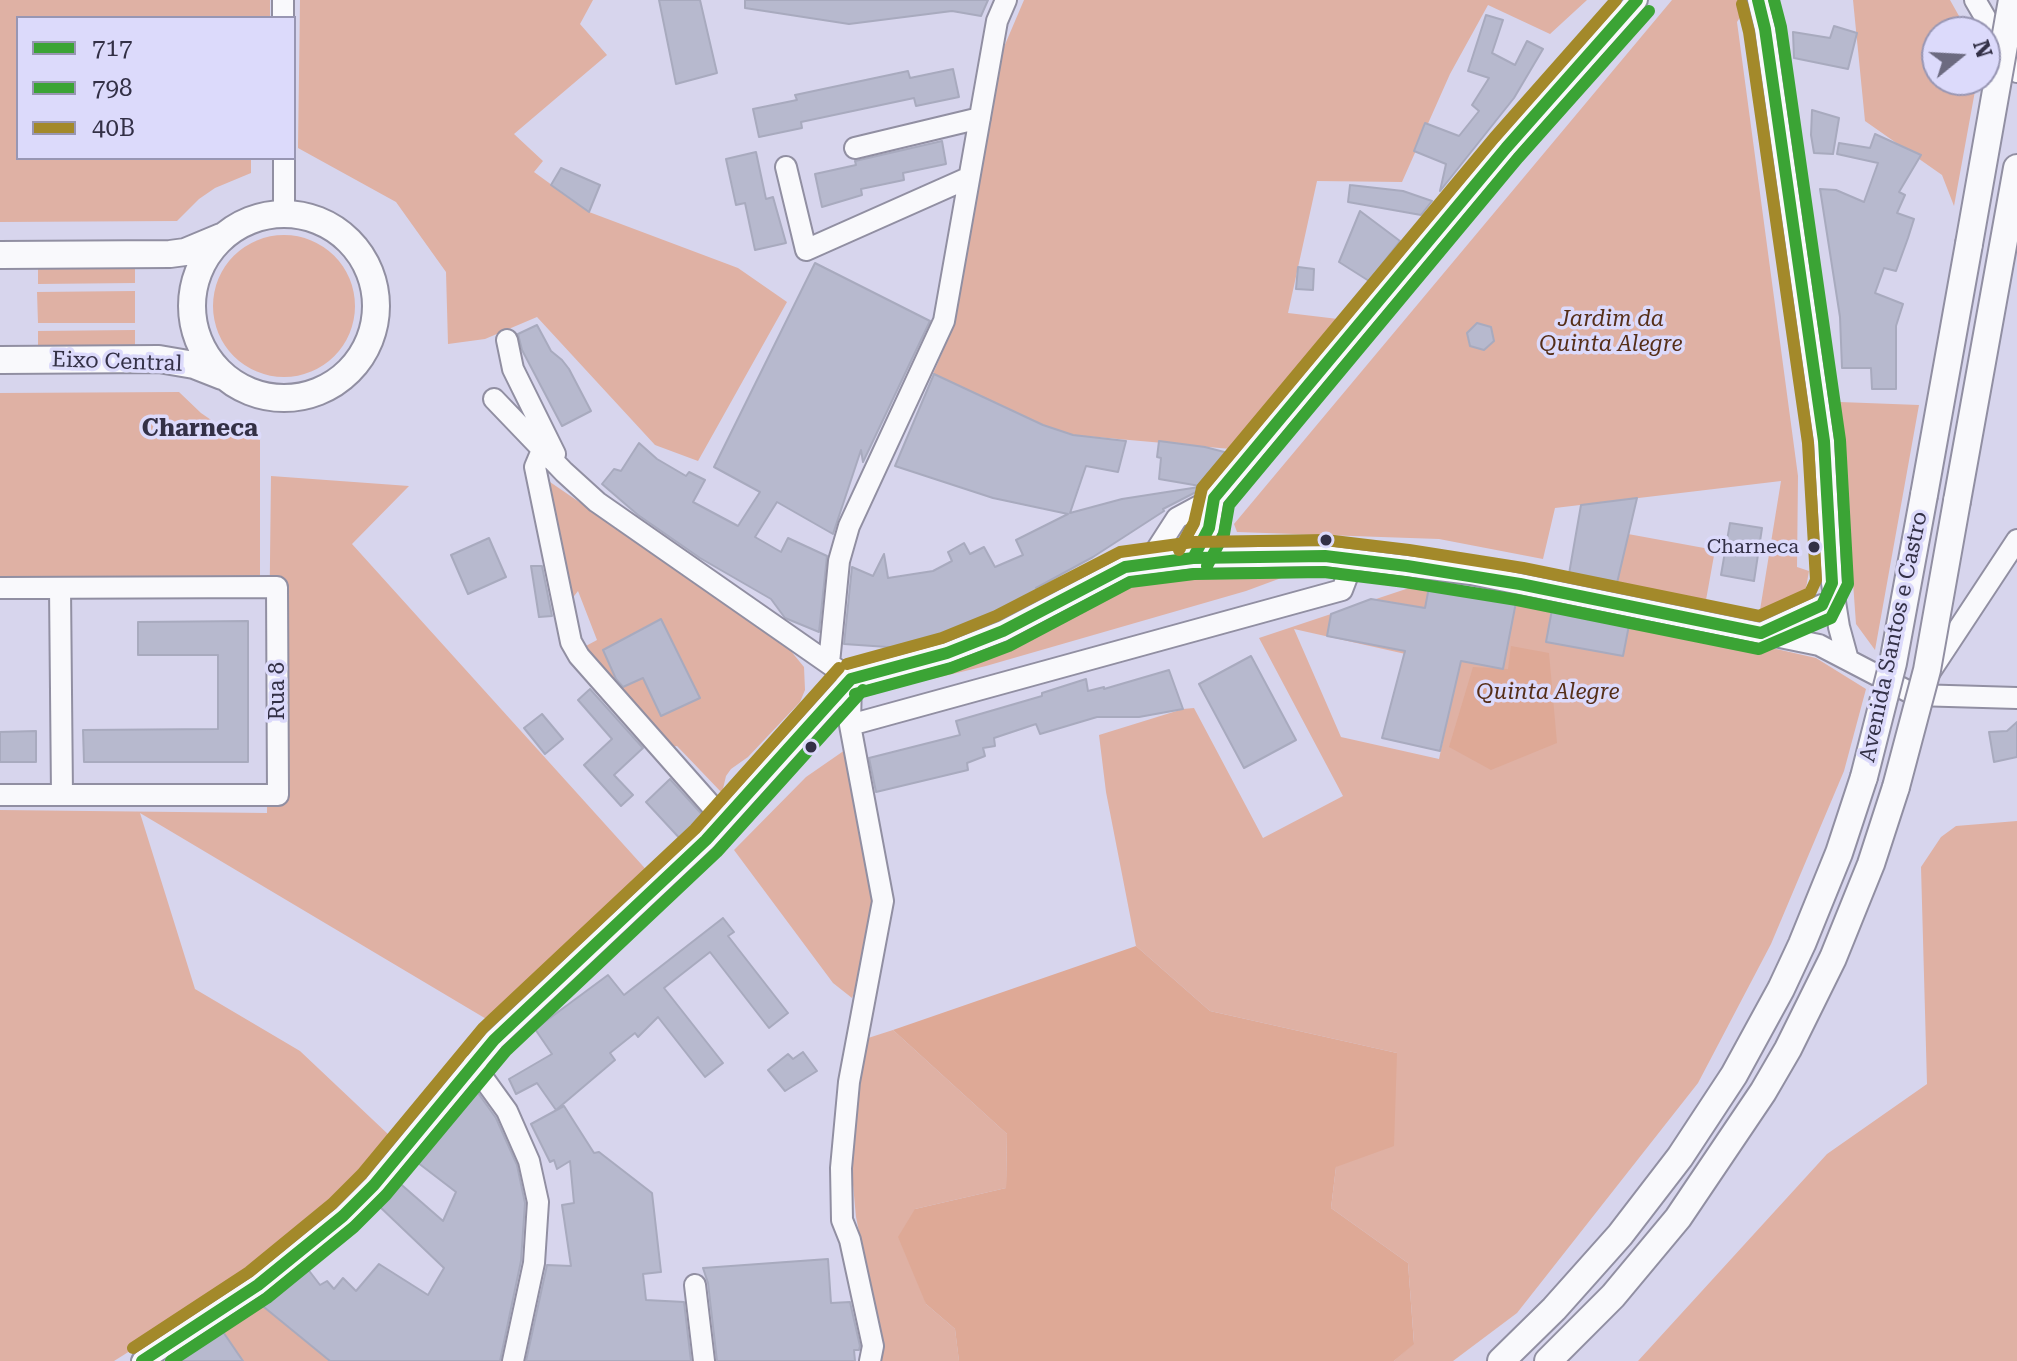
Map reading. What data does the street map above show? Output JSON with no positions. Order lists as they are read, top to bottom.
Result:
{
  "streets": {
    "main road": ["Eixo Central", "Avenida Santos e Castro"],
    "street": ["Rua 8"]
  },
  "districts": ["Charneca"],
  "parks": ["Jardim da Quinta Alegre", "Quinta Alegre"],
  "places": ["Charneca"],
  "lines": ["transit line 717", "transit line 798", "transit line 40B"],
  "legend": ["717", "798", "40B"],
  "north": "right"
}
